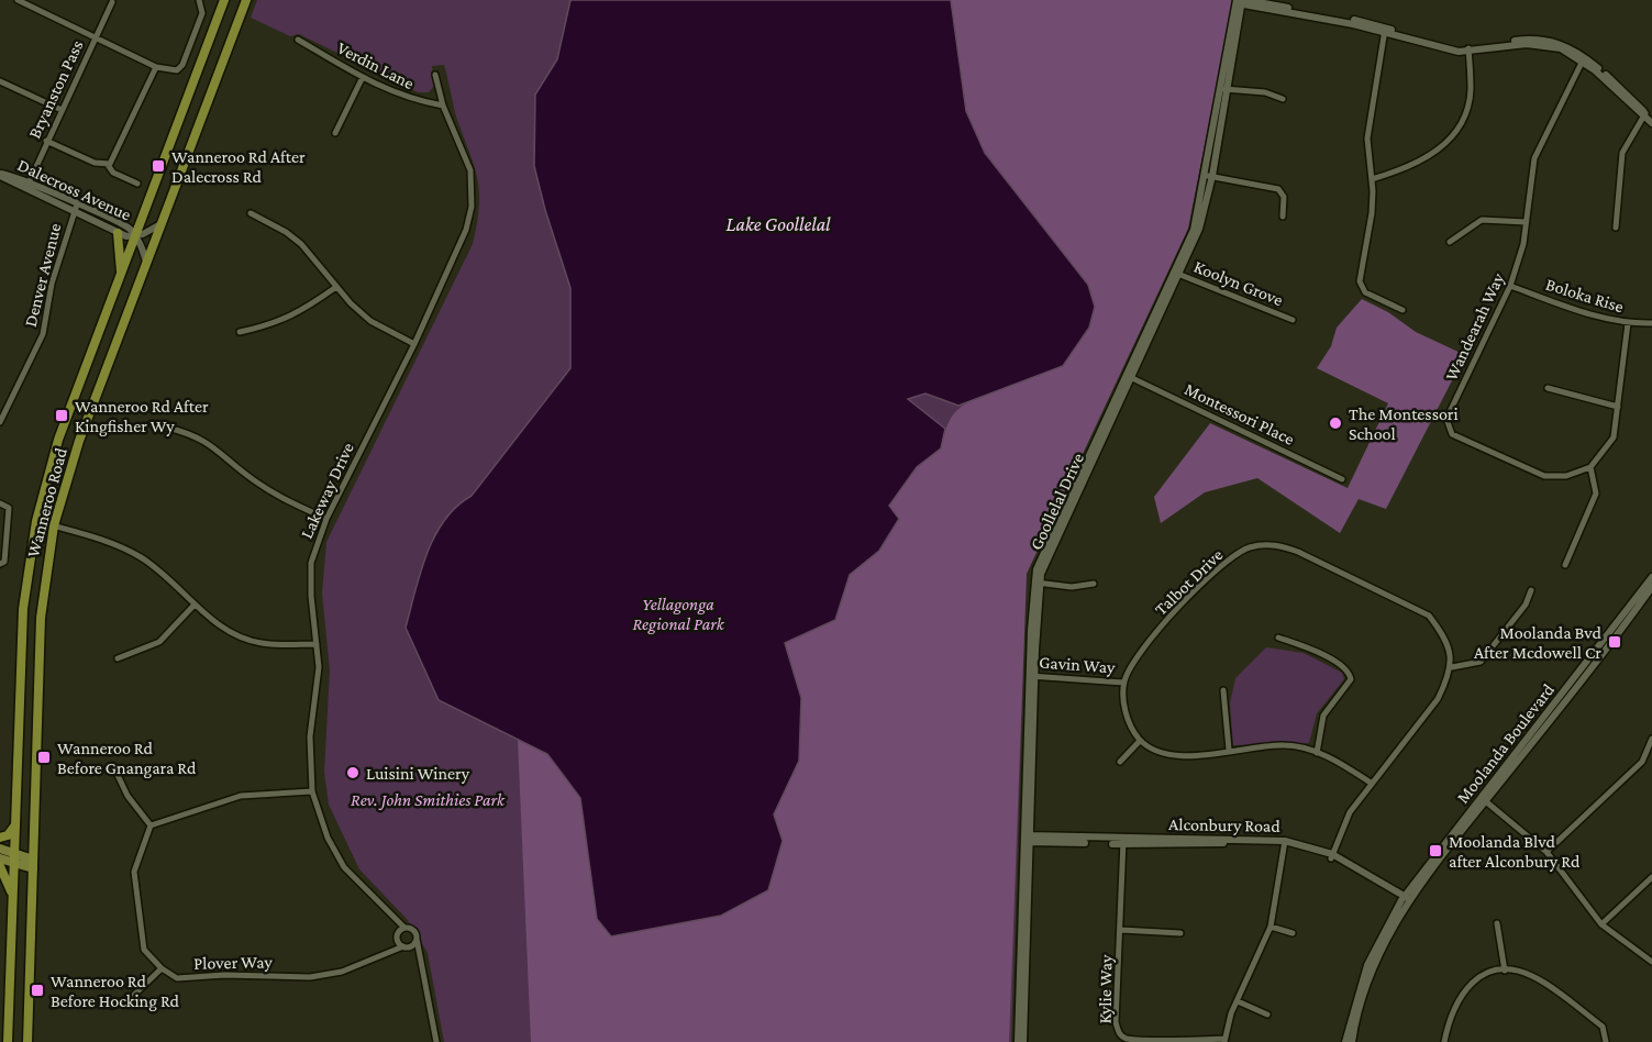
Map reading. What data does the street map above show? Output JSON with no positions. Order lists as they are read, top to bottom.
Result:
{
  "streets": {
    "highway": ["Wanneroo Road"],
    "street": [
      "Verdin Lane",
      "Bryanston Pass",
      "Dalecross Avenue",
      "Denver Avenue",
      "Koolyn Grove",
      "Boloka Rise",
      "Wandearah Way",
      "Montessori Place",
      "Lakeway Drive",
      "Goollelal Drive",
      "Talbot Drive",
      "Gavin Way",
      "Moolanda Boulevard",
      "Alconbury Road",
      "Plover Way",
      "Kylie Way"
    ]
  },
  "crossings": [
    ["Verdin Lane", "Lakeway Drive"],
    ["Bryanston Pass", "Dalecross Avenue"],
    ["Dalecross Avenue", "Denver Avenue"],
    ["Dalecross Avenue", "Wanneroo Road"],
    ["Koolyn Grove", "Goollelal Drive"],
    ["Boloka Rise", "Wandearah Way"],
    ["Montessori Place", "Goollelal Drive"],
    ["Lakeway Drive", "Plover Way"],
    ["Goollelal Drive", "Gavin Way"],
    ["Goollelal Drive", "Alconbury Road"],
    ["Talbot Drive", "Gavin Way"],
    ["Moolanda Boulevard", "Alconbury Road"],
    ["Alconbury Road", "Kylie Way"]
  ],
  "water": ["Lake Goollelal"],
  "parks": ["Yellagonga Regional Park", "Rev. John Smithies Park"],
  "places": {
    "transit": [
      "Wanneroo Rd After Dalecross Rd",
      "Wanneroo Rd After Kingfisher Wy",
      "Moolanda Bvd After Mcdowell Cr",
      "Wanneroo Rd Before Gnangara Rd",
      "Moolanda Blvd after Alconbury Rd",
      "Wanneroo Rd Before Hocking Rd"
    ],
    "other": ["The Montessori School", "Luisini Winery"]
  }
}
